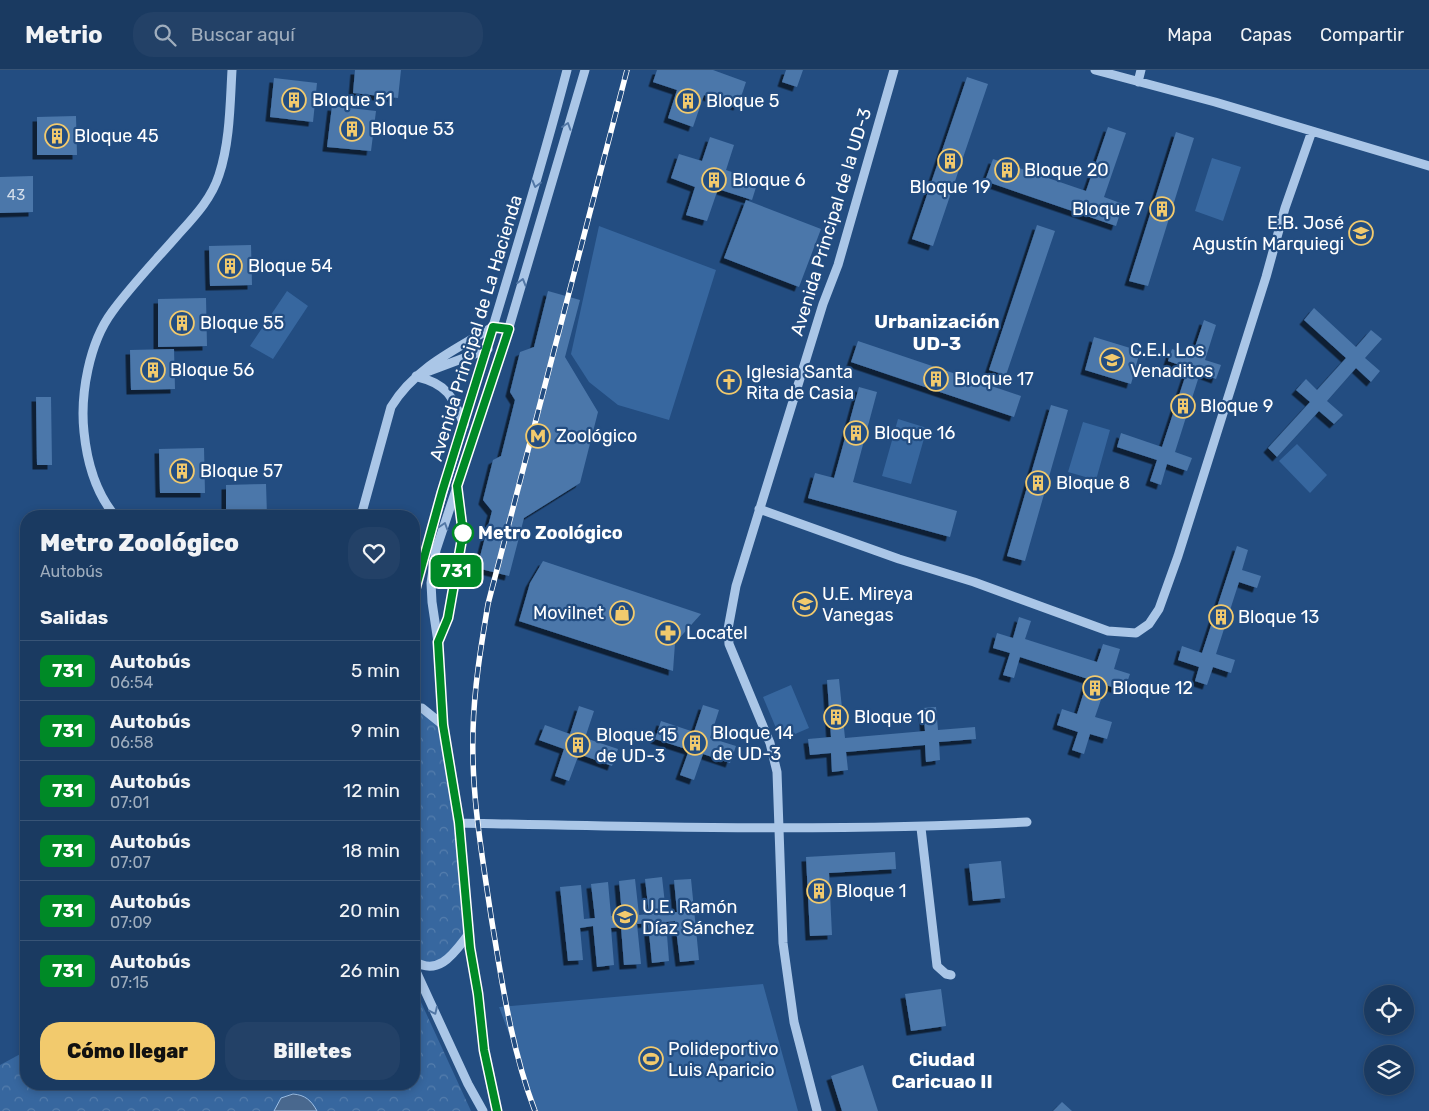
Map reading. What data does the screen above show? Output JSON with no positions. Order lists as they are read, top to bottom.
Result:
{
  "streets": {
    "street": ["Avenida Principal de la UD-3", "Avenida Principal de La Hacienda"]
  },
  "districts": ["Urbanización UD-3", "Ciudad Caricuao II"],
  "places": {
    "building": [
      "Bloque 51",
      "Bloque 5",
      "Bloque 53",
      "Bloque 45",
      "Bloque 19",
      "Bloque 20",
      "Bloque 6",
      "Bloque 7",
      "Bloque 54",
      "Bloque 55",
      "Bloque 56",
      "Bloque 17",
      "Bloque 9",
      "Bloque 16",
      "Bloque 57",
      "Bloque 8",
      "Bloque 13",
      "Bloque 12",
      "Bloque 10",
      "Bloque 14 de UD-3",
      "Bloque 15 de UD-3",
      "Bloque 1"
    ],
    "school or university": [
      "E.B. José Agustín Marquiegi",
      "C.E.I. Los Venaditos",
      "U.E. Mireya Vanegas",
      "U.E. Ramón Díaz Sánchez"
    ],
    "church": ["Iglesia Santa Rita de Casia"],
    "metro station": ["Zoológico"],
    "other": ["Metro Zoológico"],
    "shop": ["Movilnet"],
    "pharmacy": ["Locatel"],
    "sports": ["Polideportivo Luis Aparicio"]
  },
  "lines": ["bus line 731"],
  "house_numbers": ["43"],
  "page": {
    "header": "Metrio",
    "search": "Buscar aquí",
    "nav": ["Mapa", "Capas", "Compartir"],
    "on_map": "731",
    "heading": [
      ["Metro Zoológico", "Autobús"],
      "Salidas"
    ],
    "list": [
      {
        "mark": "731",
        "name": "Autobús",
        "note": "06:54",
        "value": "5 min"
      },
      {
        "mark": "731",
        "name": "Autobús",
        "note": "06:58",
        "value": "9 min"
      },
      {
        "mark": "731",
        "name": "Autobús",
        "note": "07:01",
        "value": "12 min"
      },
      {
        "mark": "731",
        "name": "Autobús",
        "note": "07:07",
        "value": "18 min"
      },
      {
        "mark": "731",
        "name": "Autobús",
        "note": "07:09",
        "value": "20 min"
      },
      {
        "mark": "731",
        "name": "Autobús",
        "note": "07:15",
        "value": "26 min"
      }
    ],
    "buttons": ["Cómo llegar", "Billetes"]
  }
}
